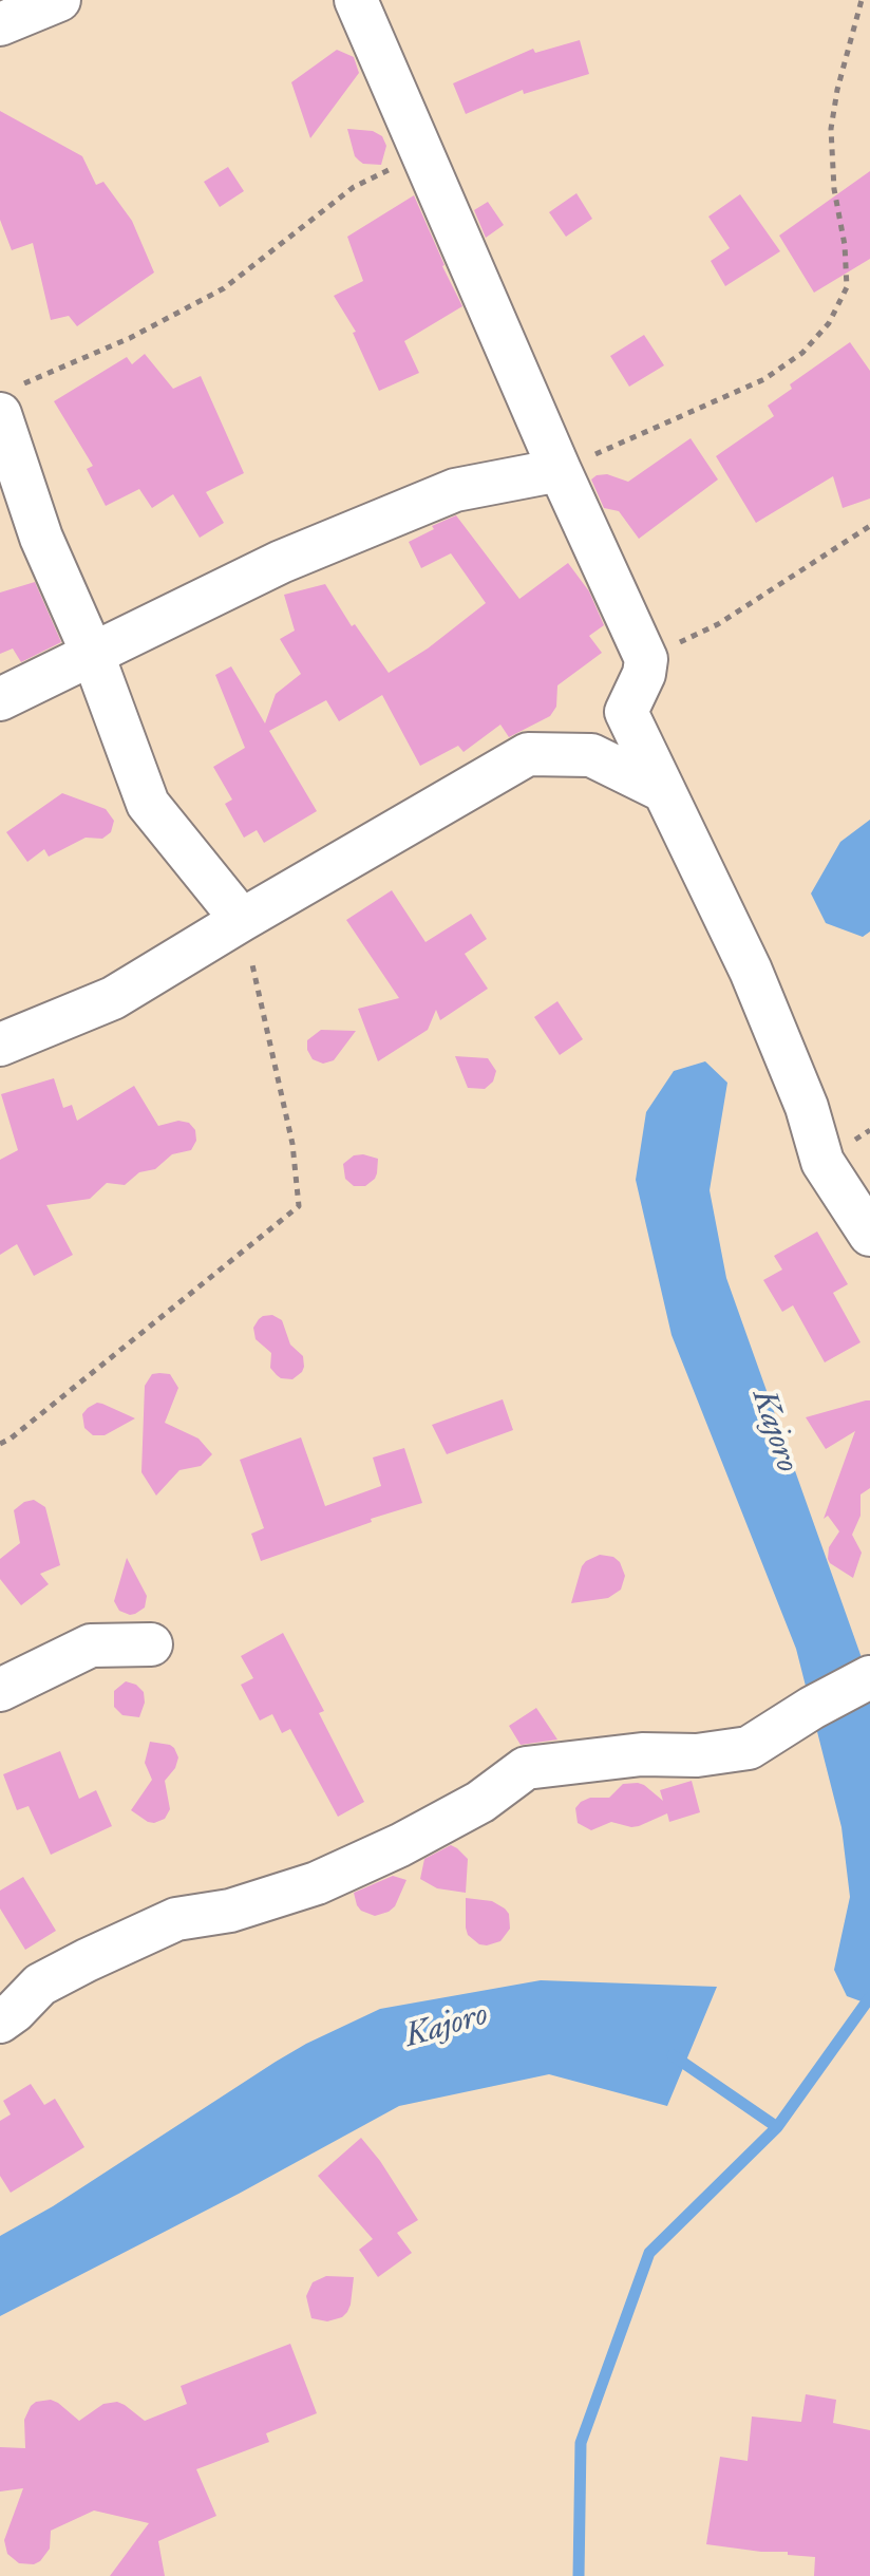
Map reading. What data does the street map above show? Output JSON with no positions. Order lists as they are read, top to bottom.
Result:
{
  "water": ["Kajoro"]
}
